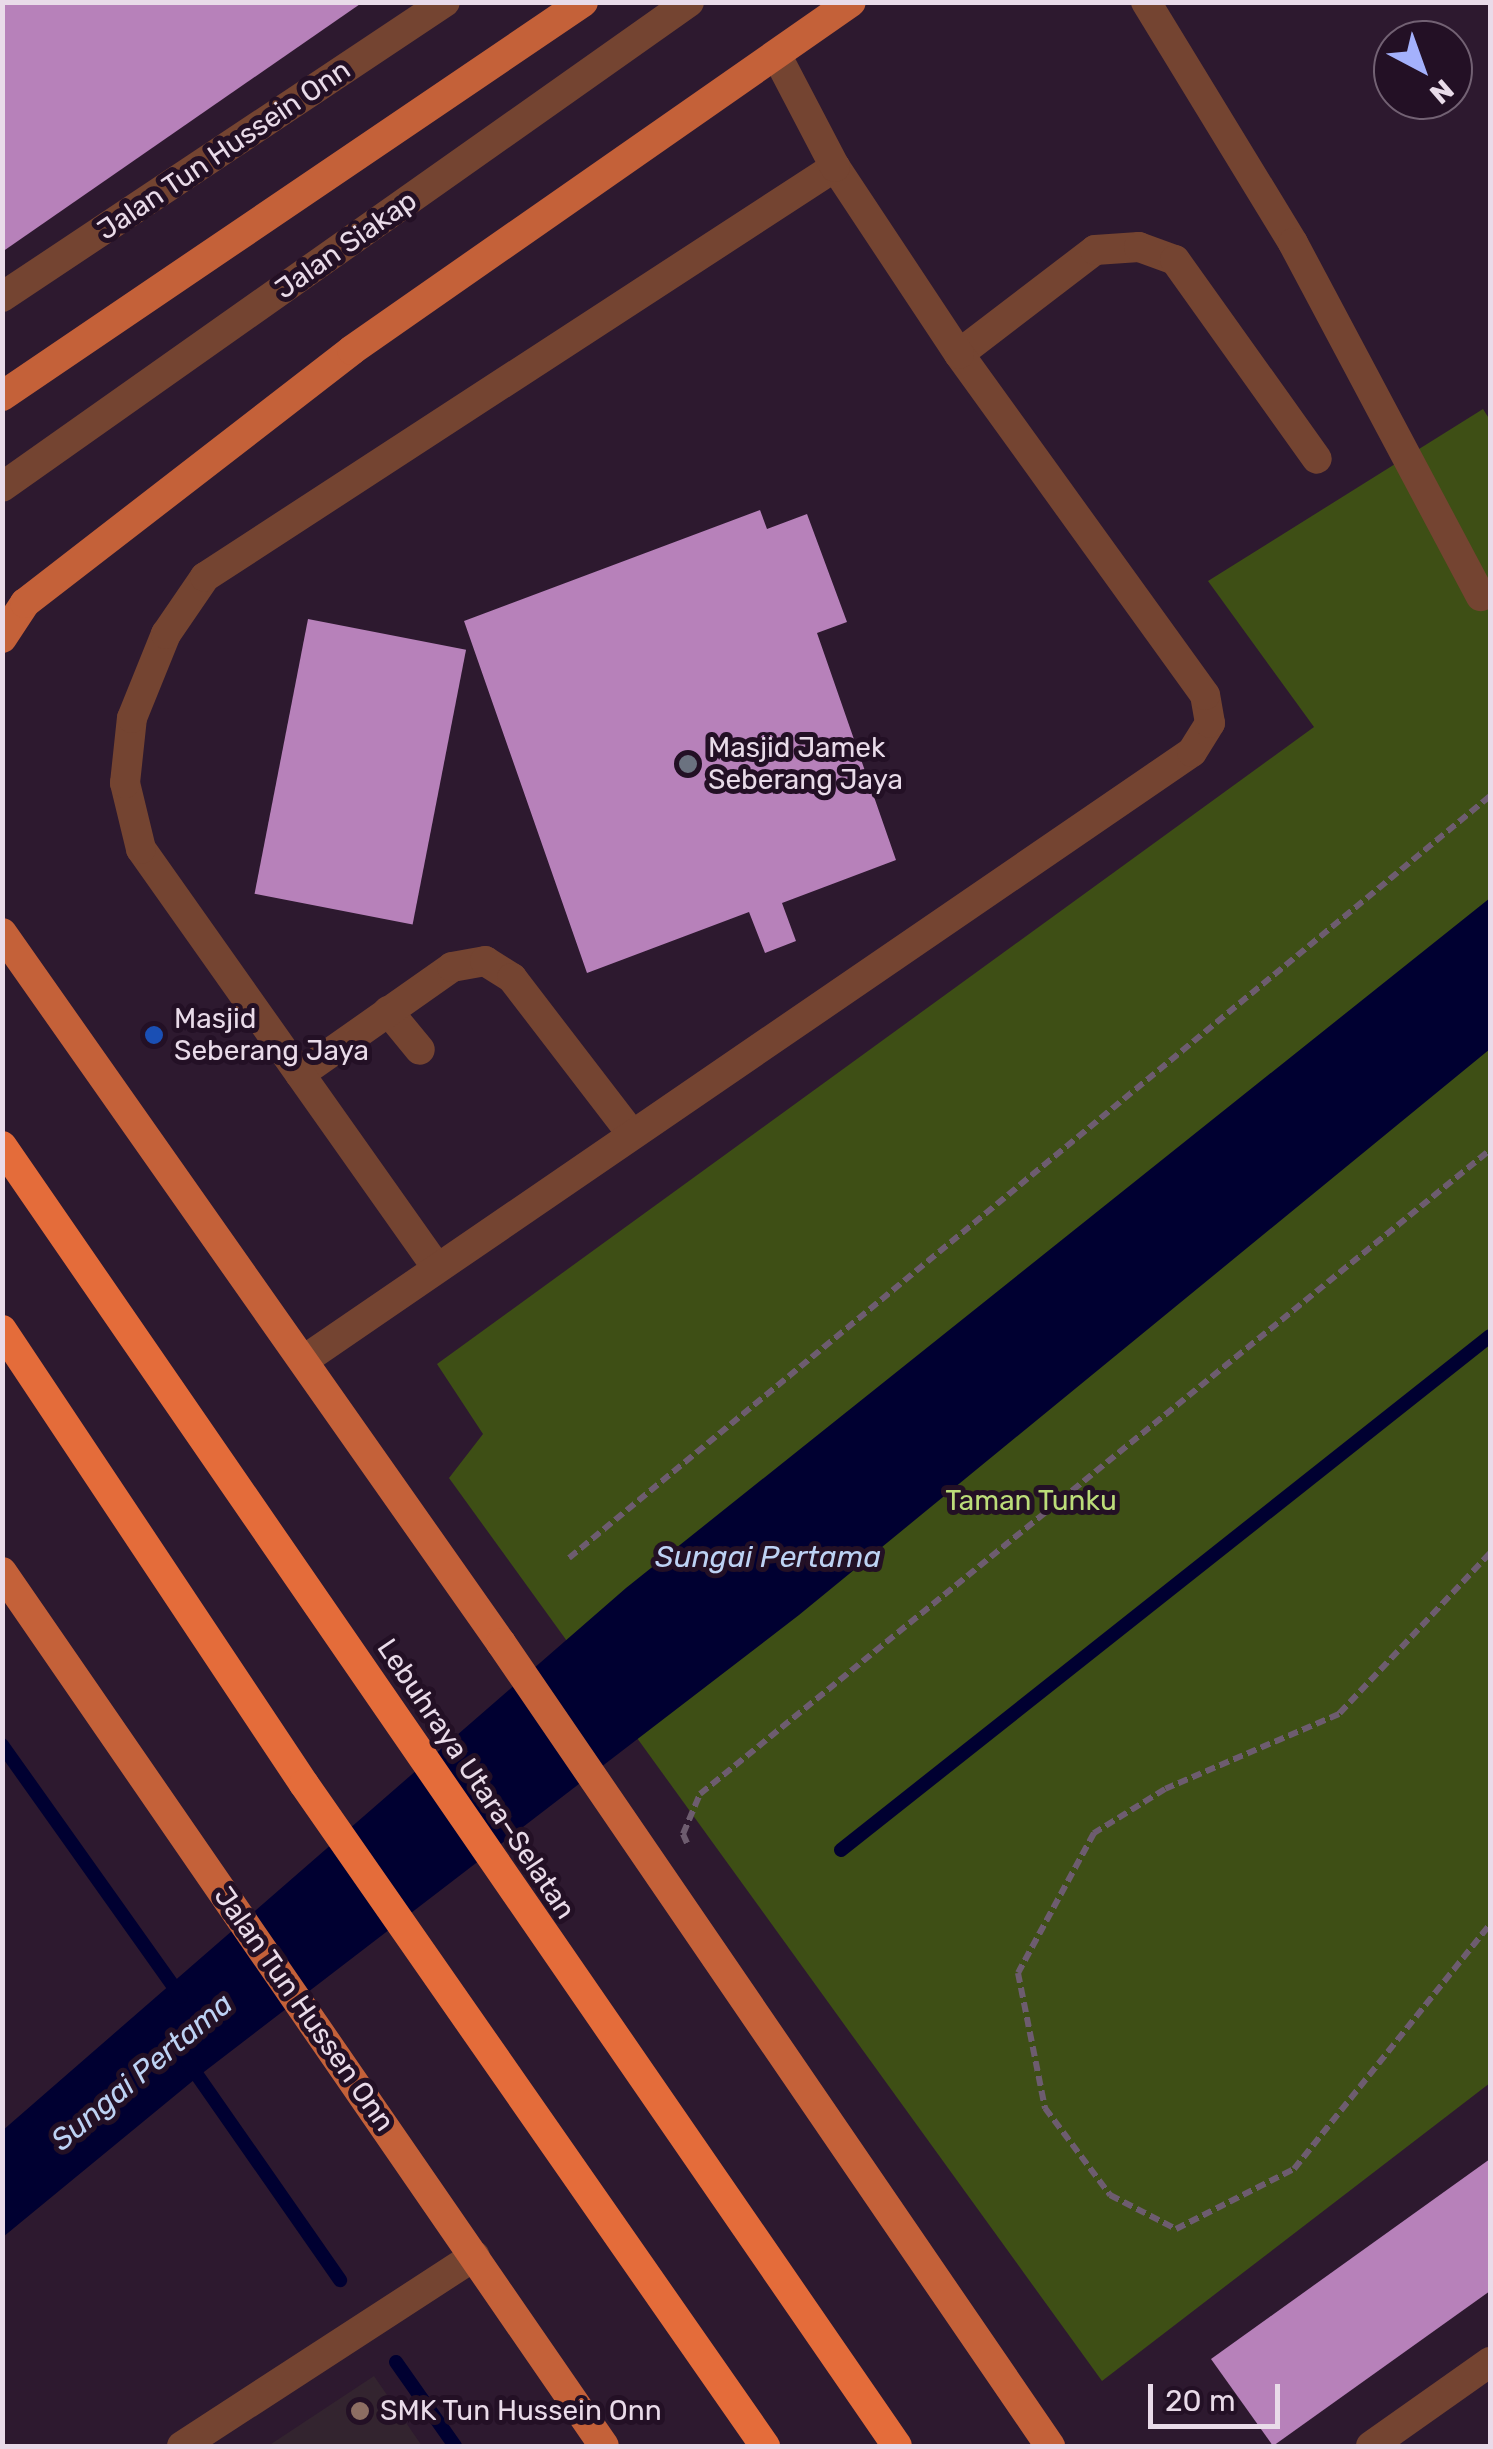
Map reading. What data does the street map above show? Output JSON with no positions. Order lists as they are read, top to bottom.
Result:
{
  "streets": {
    "highway": ["Lebuhraya Utara–Selatan"],
    "main road": ["Jalan Tun Hussen Onn"],
    "street": ["Jalan Tun Hussein Onn", "Jalan Siakap"]
  },
  "water": ["Sungai Pertama"],
  "parks": ["Taman Tunku"],
  "places": ["Masjid Jamek Seberang Jaya", "Masjid Seberang Jaya", "SMK Tun Hussein Onn"],
  "scale_bar": "20 m",
  "north": "bottom right"
}
